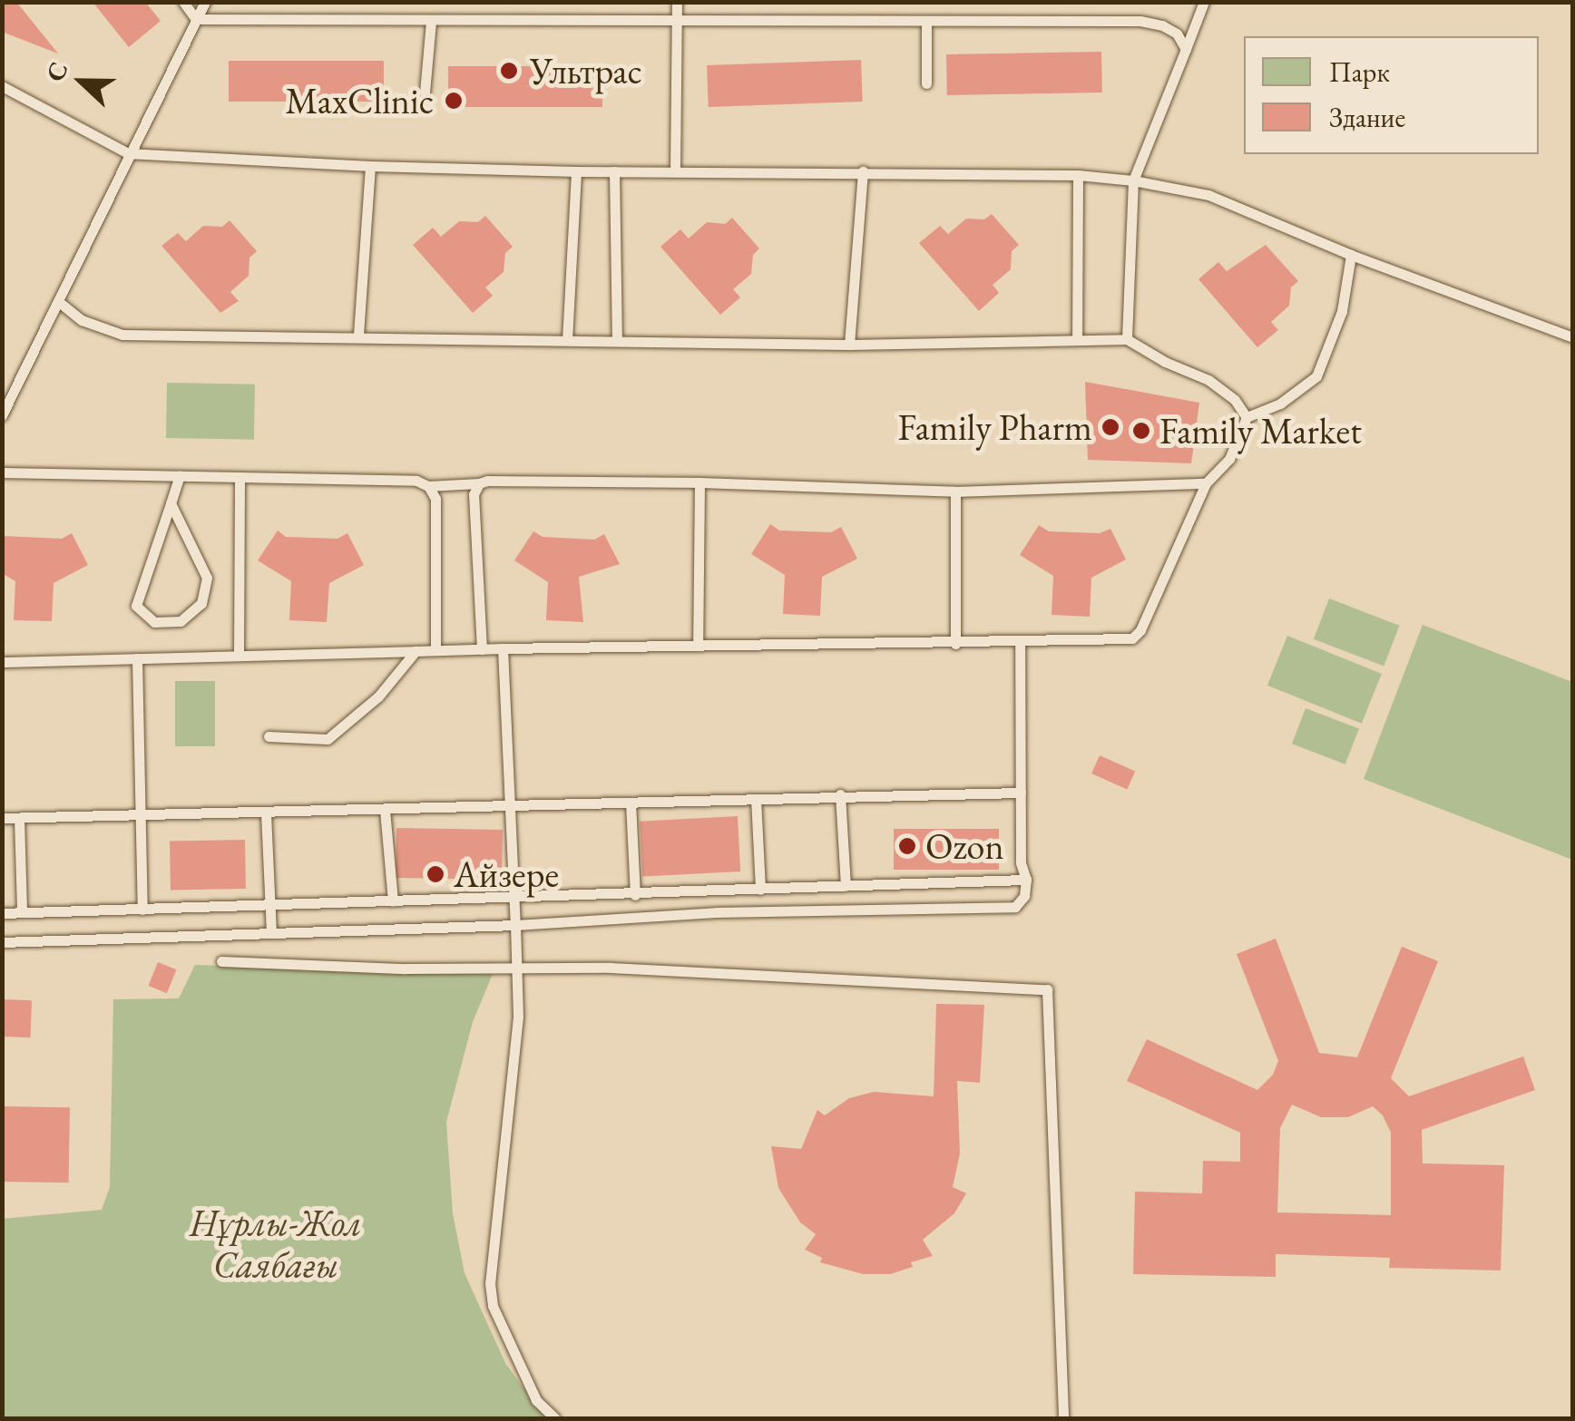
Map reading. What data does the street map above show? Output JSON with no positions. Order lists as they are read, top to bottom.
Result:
{
  "parks": ["Нұрлы-Жол Саябағы"],
  "places": [
    "Ультрас",
    "MaxClinic",
    "Family Pharm",
    "Family Market",
    "Ozon",
    "Айзере"
  ],
  "legend": ["Парк", "Здание"],
  "north": "left"
}
